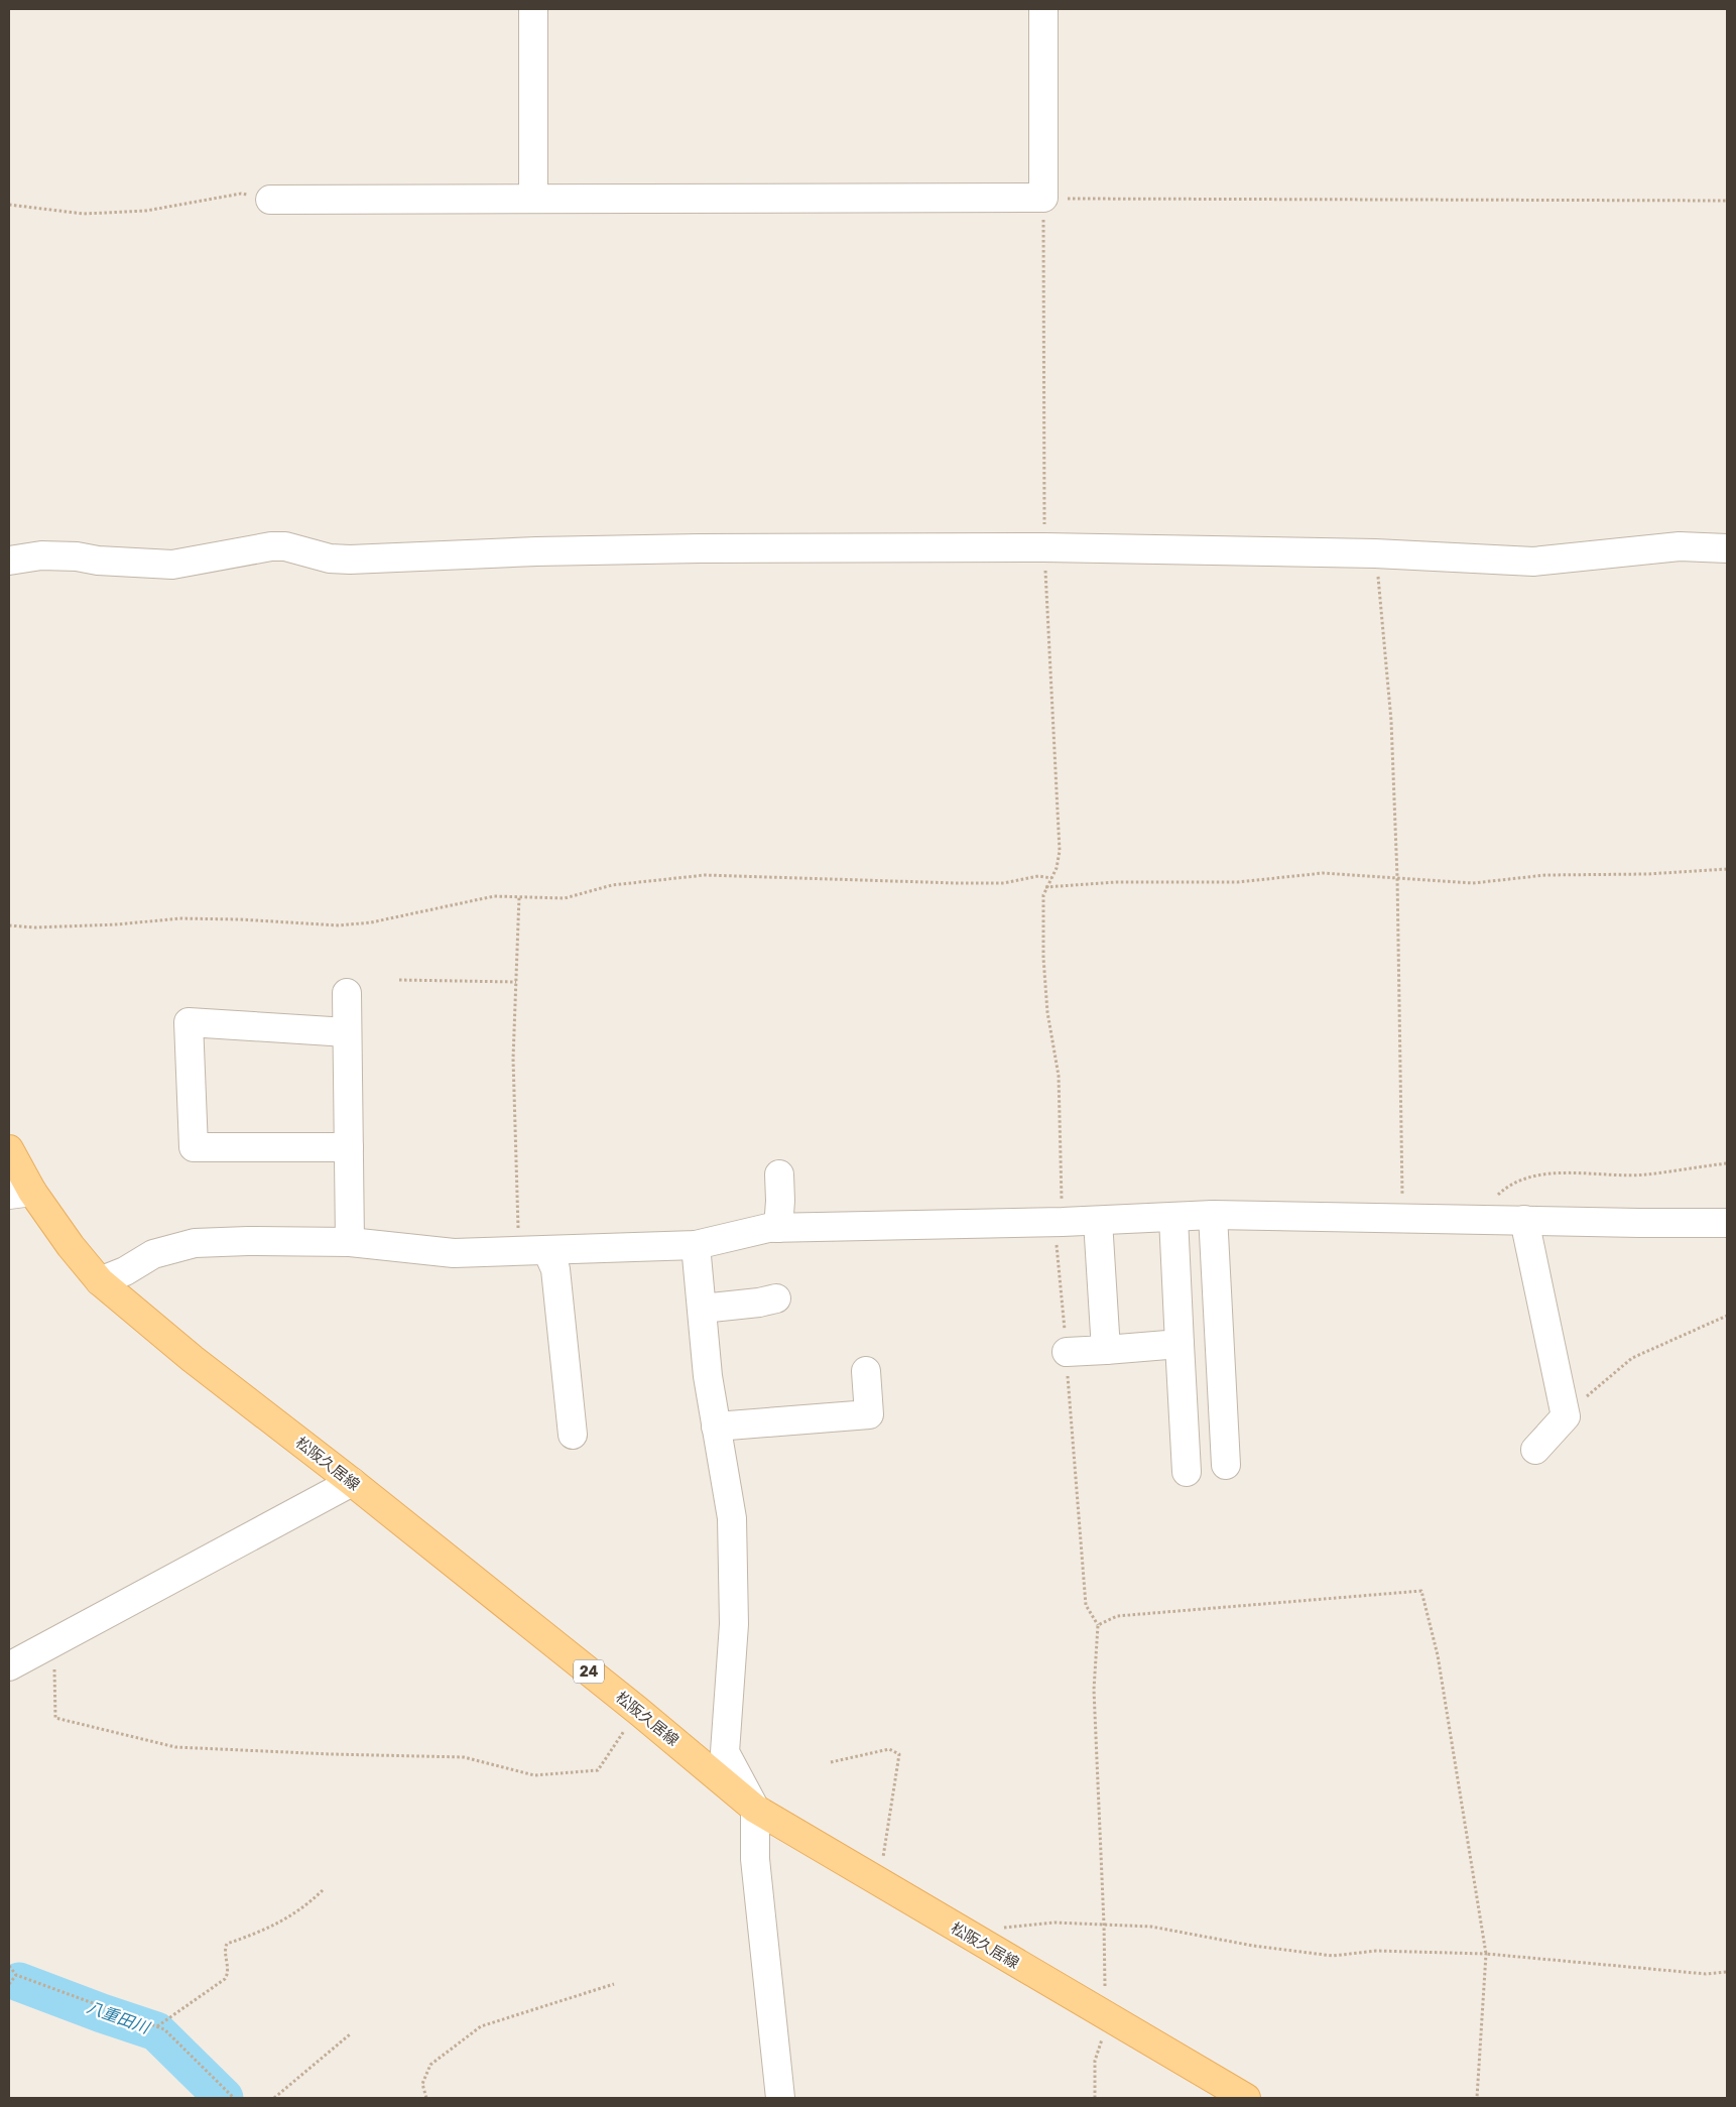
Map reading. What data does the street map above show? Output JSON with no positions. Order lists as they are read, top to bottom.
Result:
{
  "streets": {
    "main road": ["松阪久居線", "24"]
  },
  "water": ["八重田川"]
}
